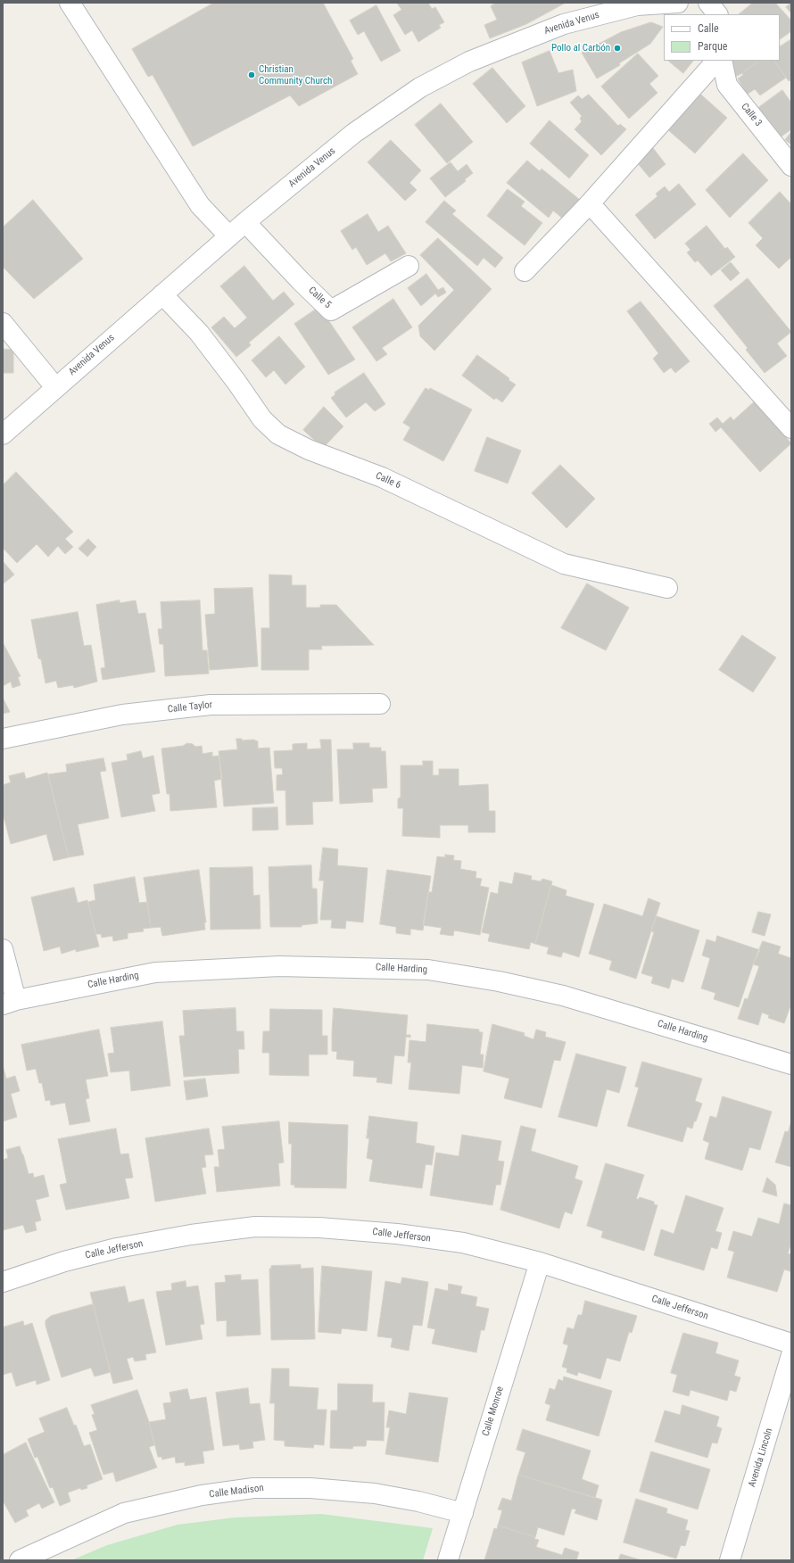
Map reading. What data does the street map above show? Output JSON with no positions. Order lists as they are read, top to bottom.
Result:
{
  "streets": {
    "street": [
      "Avenida Venus",
      "Calle 3",
      "Calle 5",
      "Calle 6",
      "Calle Taylor",
      "Calle Harding",
      "Calle Jefferson",
      "Calle Monroe",
      "Avenida Lincoln",
      "Calle Madison"
    ]
  },
  "crossings": [
    ["Avenida Venus", "Calle 5"],
    ["Avenida Venus", "Calle 6"],
    ["Calle Jefferson", "Calle Monroe"],
    ["Calle Monroe", "Calle Madison"]
  ],
  "places": ["Pollo al Carbón", "Christian Community Church"],
  "legend": ["Calle", "Parque"]
}
